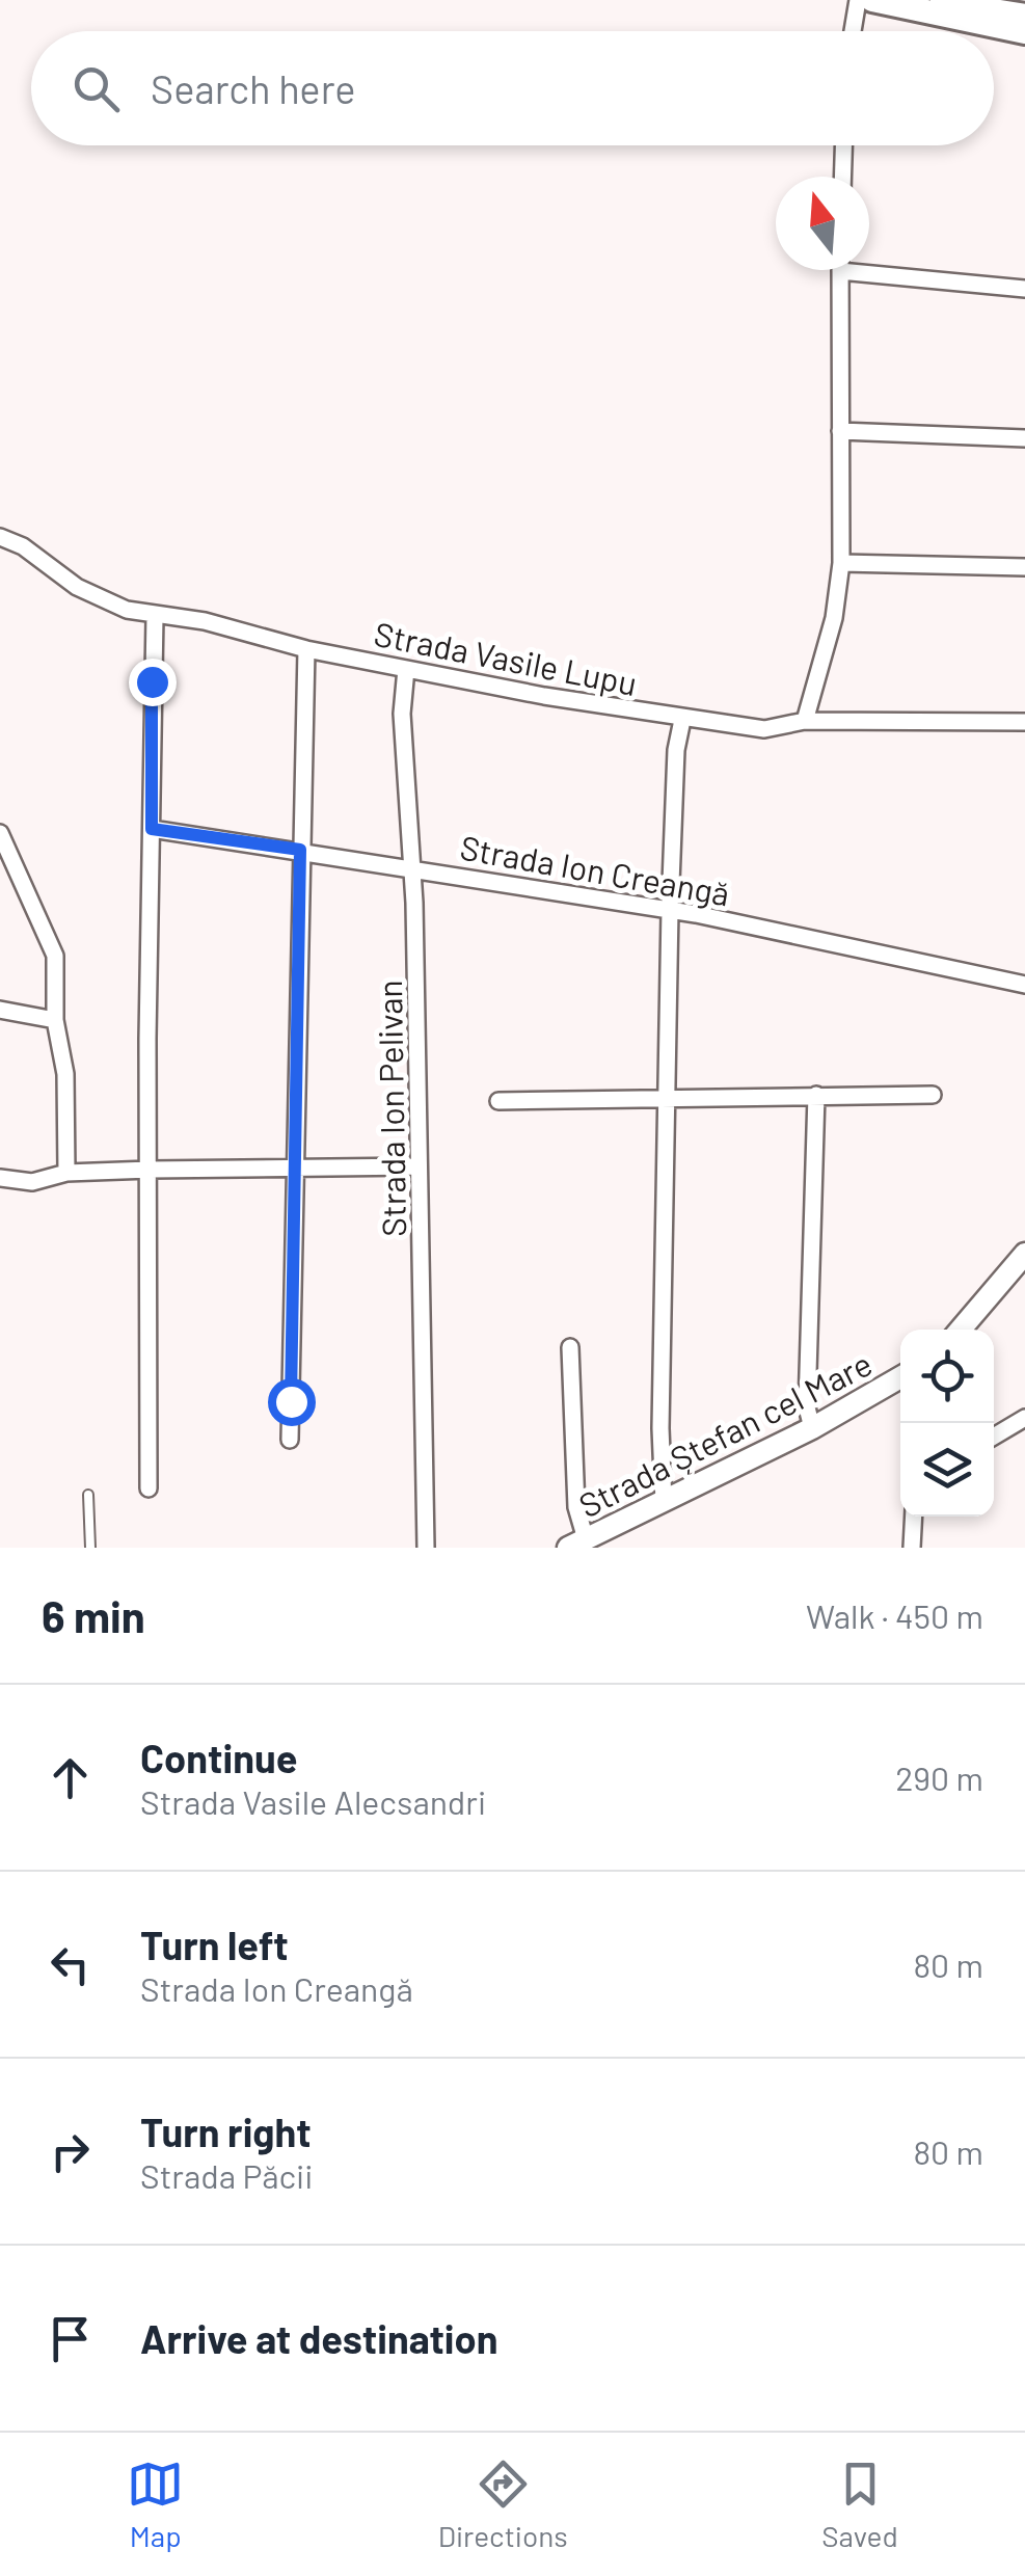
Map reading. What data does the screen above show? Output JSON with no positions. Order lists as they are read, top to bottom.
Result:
{
  "streets": {
    "street": [
      "Strada Vasile Lupu",
      "Strada Ion Creangă",
      "Strada Ion Pelivan",
      "Strada Ștefan cel Mare"
    ]
  },
  "crossings": [
    ["Strada Vasile Lupu", "Strada Ion Pelivan"],
    ["Strada Ion Creangă", "Strada Ion Pelivan"]
  ],
  "north": "top",
  "page": {
    "search": "Search here",
    "heading": ["6 min", "Walk · 450 m"],
    "list": [
      ["Continue", "Strada Vasile Alecsandri", "290 m"],
      ["Turn left", "Strada Ion Creangă", "80 m"],
      ["Turn right", "Strada Păcii", "80 m"],
      "Arrive at destination"
    ],
    "nav": ["Map", "Directions", "Saved"]
  }
}
